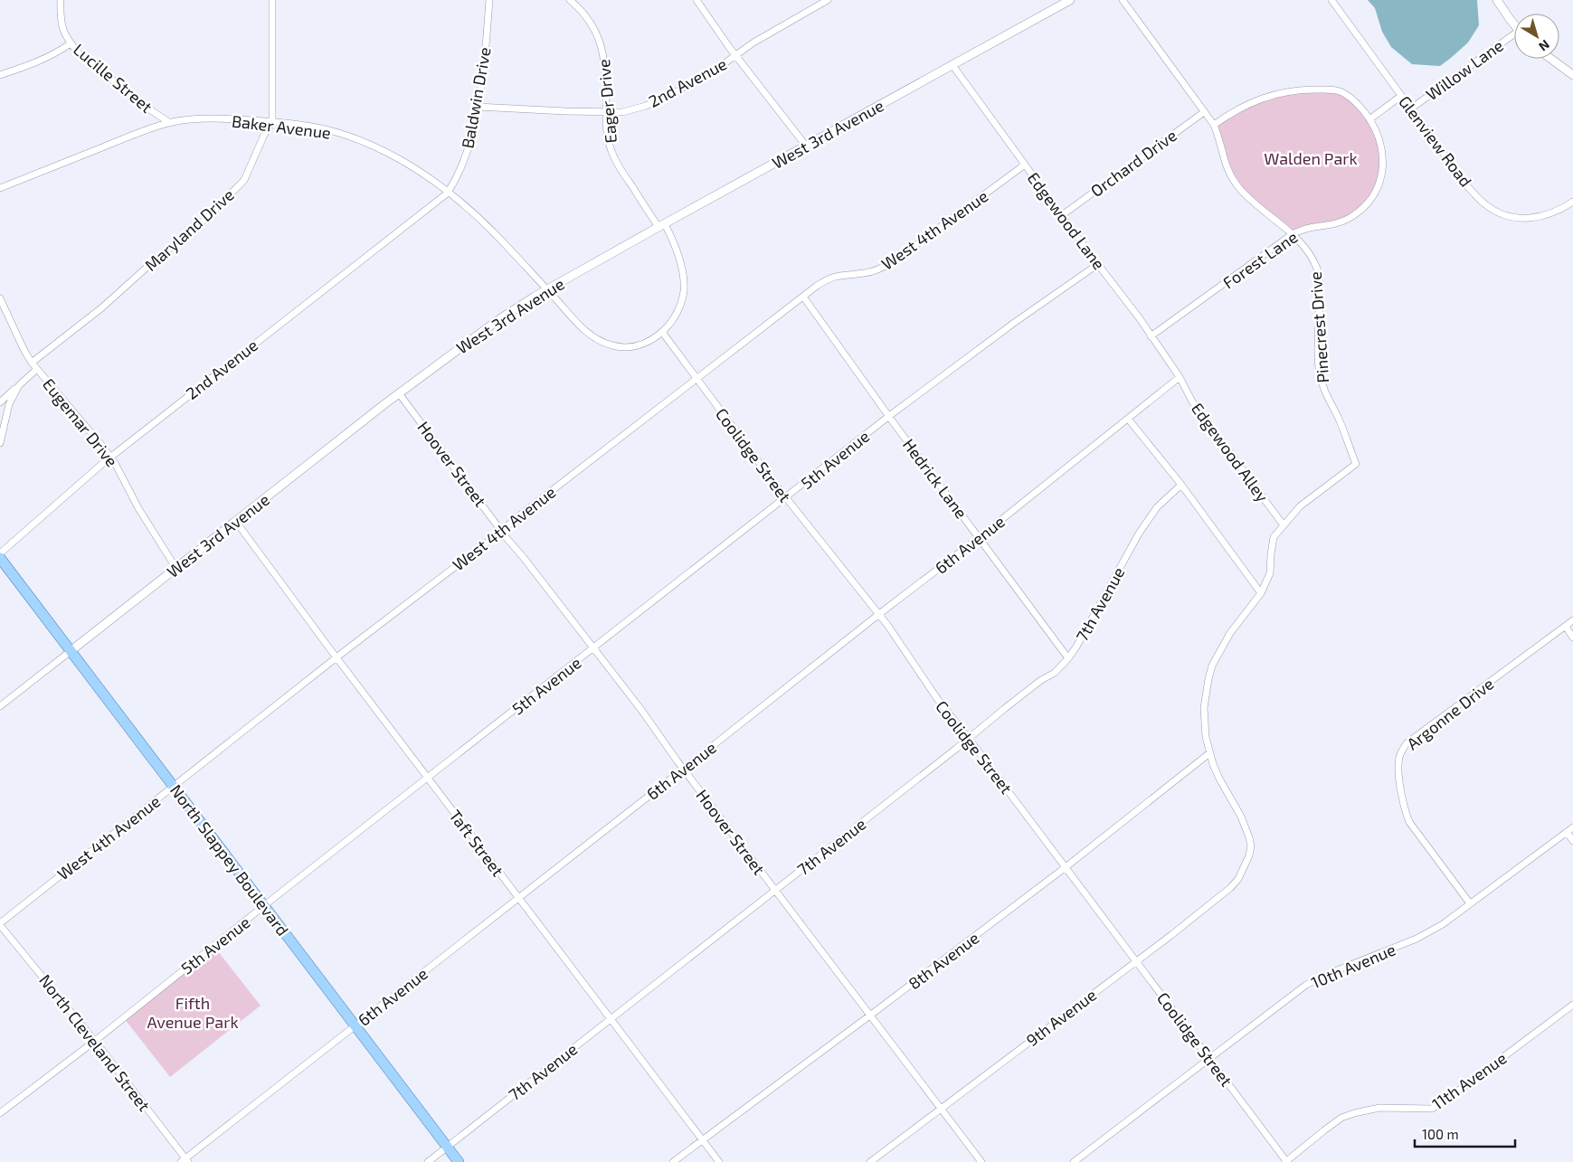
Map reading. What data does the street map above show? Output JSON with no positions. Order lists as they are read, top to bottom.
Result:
{
  "streets": {
    "main road": ["North Slappey Boulevard"],
    "street": [
      "Willow Lane",
      "Lucille Street",
      "2nd Avenue",
      "Baldwin Drive",
      "Eager Drive",
      "Baker Avenue",
      "West 3rd Avenue",
      "Glenview Road",
      "Orchard Drive",
      "Edgewood Lane",
      "Maryland Drive",
      "West 4th Avenue",
      "Forest Lane",
      "Pinecrest Drive",
      "Eugemar Drive",
      "Edgewood Alley",
      "Coolidge Street",
      "5th Avenue",
      "Hoover Street",
      "Hedrick Lane",
      "6th Avenue",
      "7th Avenue",
      "Argonne Drive",
      "Taft Street",
      "8th Avenue",
      "10th Avenue",
      "9th Avenue",
      "North Cleveland Street",
      "11th Avenue"
    ]
  },
  "crossings": [
    ["Willow Lane", "Glenview Road"],
    ["Lucille Street", "Baker Avenue"],
    ["2nd Avenue", "Baldwin Drive"],
    ["2nd Avenue", "Eager Drive"],
    ["2nd Avenue", "Baker Avenue"],
    ["2nd Avenue", "Eugemar Drive"],
    ["Baldwin Drive", "Baker Avenue"],
    ["Eager Drive", "Baker Avenue"],
    ["Eager Drive", "West 3rd Avenue"],
    ["Eager Drive", "Coolidge Street"],
    ["Baker Avenue", "West 3rd Avenue"],
    ["Baker Avenue", "Maryland Drive"],
    ["Baker Avenue", "Coolidge Street"],
    ["West 3rd Avenue", "Edgewood Lane"],
    ["West 3rd Avenue", "Eugemar Drive"],
    ["West 3rd Avenue", "Hoover Street"],
    ["West 3rd Avenue", "Taft Street"],
    ["West 3rd Avenue", "North Slappey Boulevard"],
    ["Orchard Drive", "Edgewood Lane"],
    ["Orchard Drive", "Pinecrest Drive"],
    ["Edgewood Lane", "West 4th Avenue"],
    ["Edgewood Lane", "Forest Lane"],
    ["Edgewood Lane", "Edgewood Alley"],
    ["Edgewood Lane", "5th Avenue"],
    ["Edgewood Lane", "6th Avenue"],
    ["Maryland Drive", "Eugemar Drive"],
    ["West 4th Avenue", "Coolidge Street"],
    ["West 4th Avenue", "Hoover Street"],
    ["West 4th Avenue", "Hedrick Lane"],
    ["West 4th Avenue", "Taft Street"],
    ["West 4th Avenue", "North Slappey Boulevard"],
    ["West 4th Avenue", "North Cleveland Street"],
    ["Forest Lane", "Pinecrest Drive"],
    ["Pinecrest Drive", "Edgewood Alley"],
    ["Pinecrest Drive", "8th Avenue"],
    ["Pinecrest Drive", "9th Avenue"],
    ["Edgewood Alley", "6th Avenue"],
    ["Coolidge Street", "5th Avenue"],
    ["Coolidge Street", "6th Avenue"],
    ["Coolidge Street", "7th Avenue"],
    ["Coolidge Street", "8th Avenue"],
    ["Coolidge Street", "10th Avenue"],
    ["Coolidge Street", "9th Avenue"],
    ["Coolidge Street", "11th Avenue"],
    ["5th Avenue", "Hoover Street"],
    ["5th Avenue", "Hedrick Lane"],
    ["5th Avenue", "Taft Street"],
    ["5th Avenue", "North Slappey Boulevard"],
    ["5th Avenue", "North Cleveland Street"],
    ["Hoover Street", "6th Avenue"],
    ["Hoover Street", "7th Avenue"],
    ["Hoover Street", "8th Avenue"],
    ["Hoover Street", "9th Avenue"],
    ["Hedrick Lane", "6th Avenue"],
    ["Hedrick Lane", "7th Avenue"],
    ["6th Avenue", "Taft Street"],
    ["6th Avenue", "North Slappey Boulevard"],
    ["6th Avenue", "North Cleveland Street"],
    ["7th Avenue", "Taft Street"],
    ["7th Avenue", "North Slappey Boulevard"],
    ["Argonne Drive", "10th Avenue"],
    ["Taft Street", "8th Avenue"]
  ],
  "parks": ["Walden Park", "Fifth Avenue Park"],
  "scale_bar": "100 m",
  "north": "bottom right"
}
